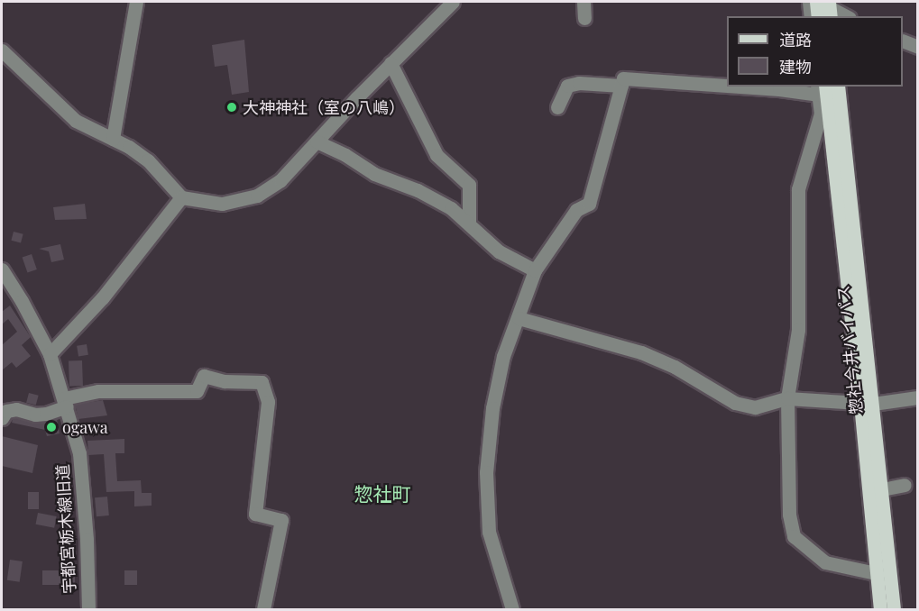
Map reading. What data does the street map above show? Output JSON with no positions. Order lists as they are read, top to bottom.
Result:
{
  "streets": {
    "main road": ["惣社今井バイパス"],
    "street": ["宇都宮栃木線旧道"]
  },
  "districts": ["惣社町"],
  "places": ["大神神社（室の八嶋）", "ogawa"],
  "legend": ["道路", "建物"]
}
